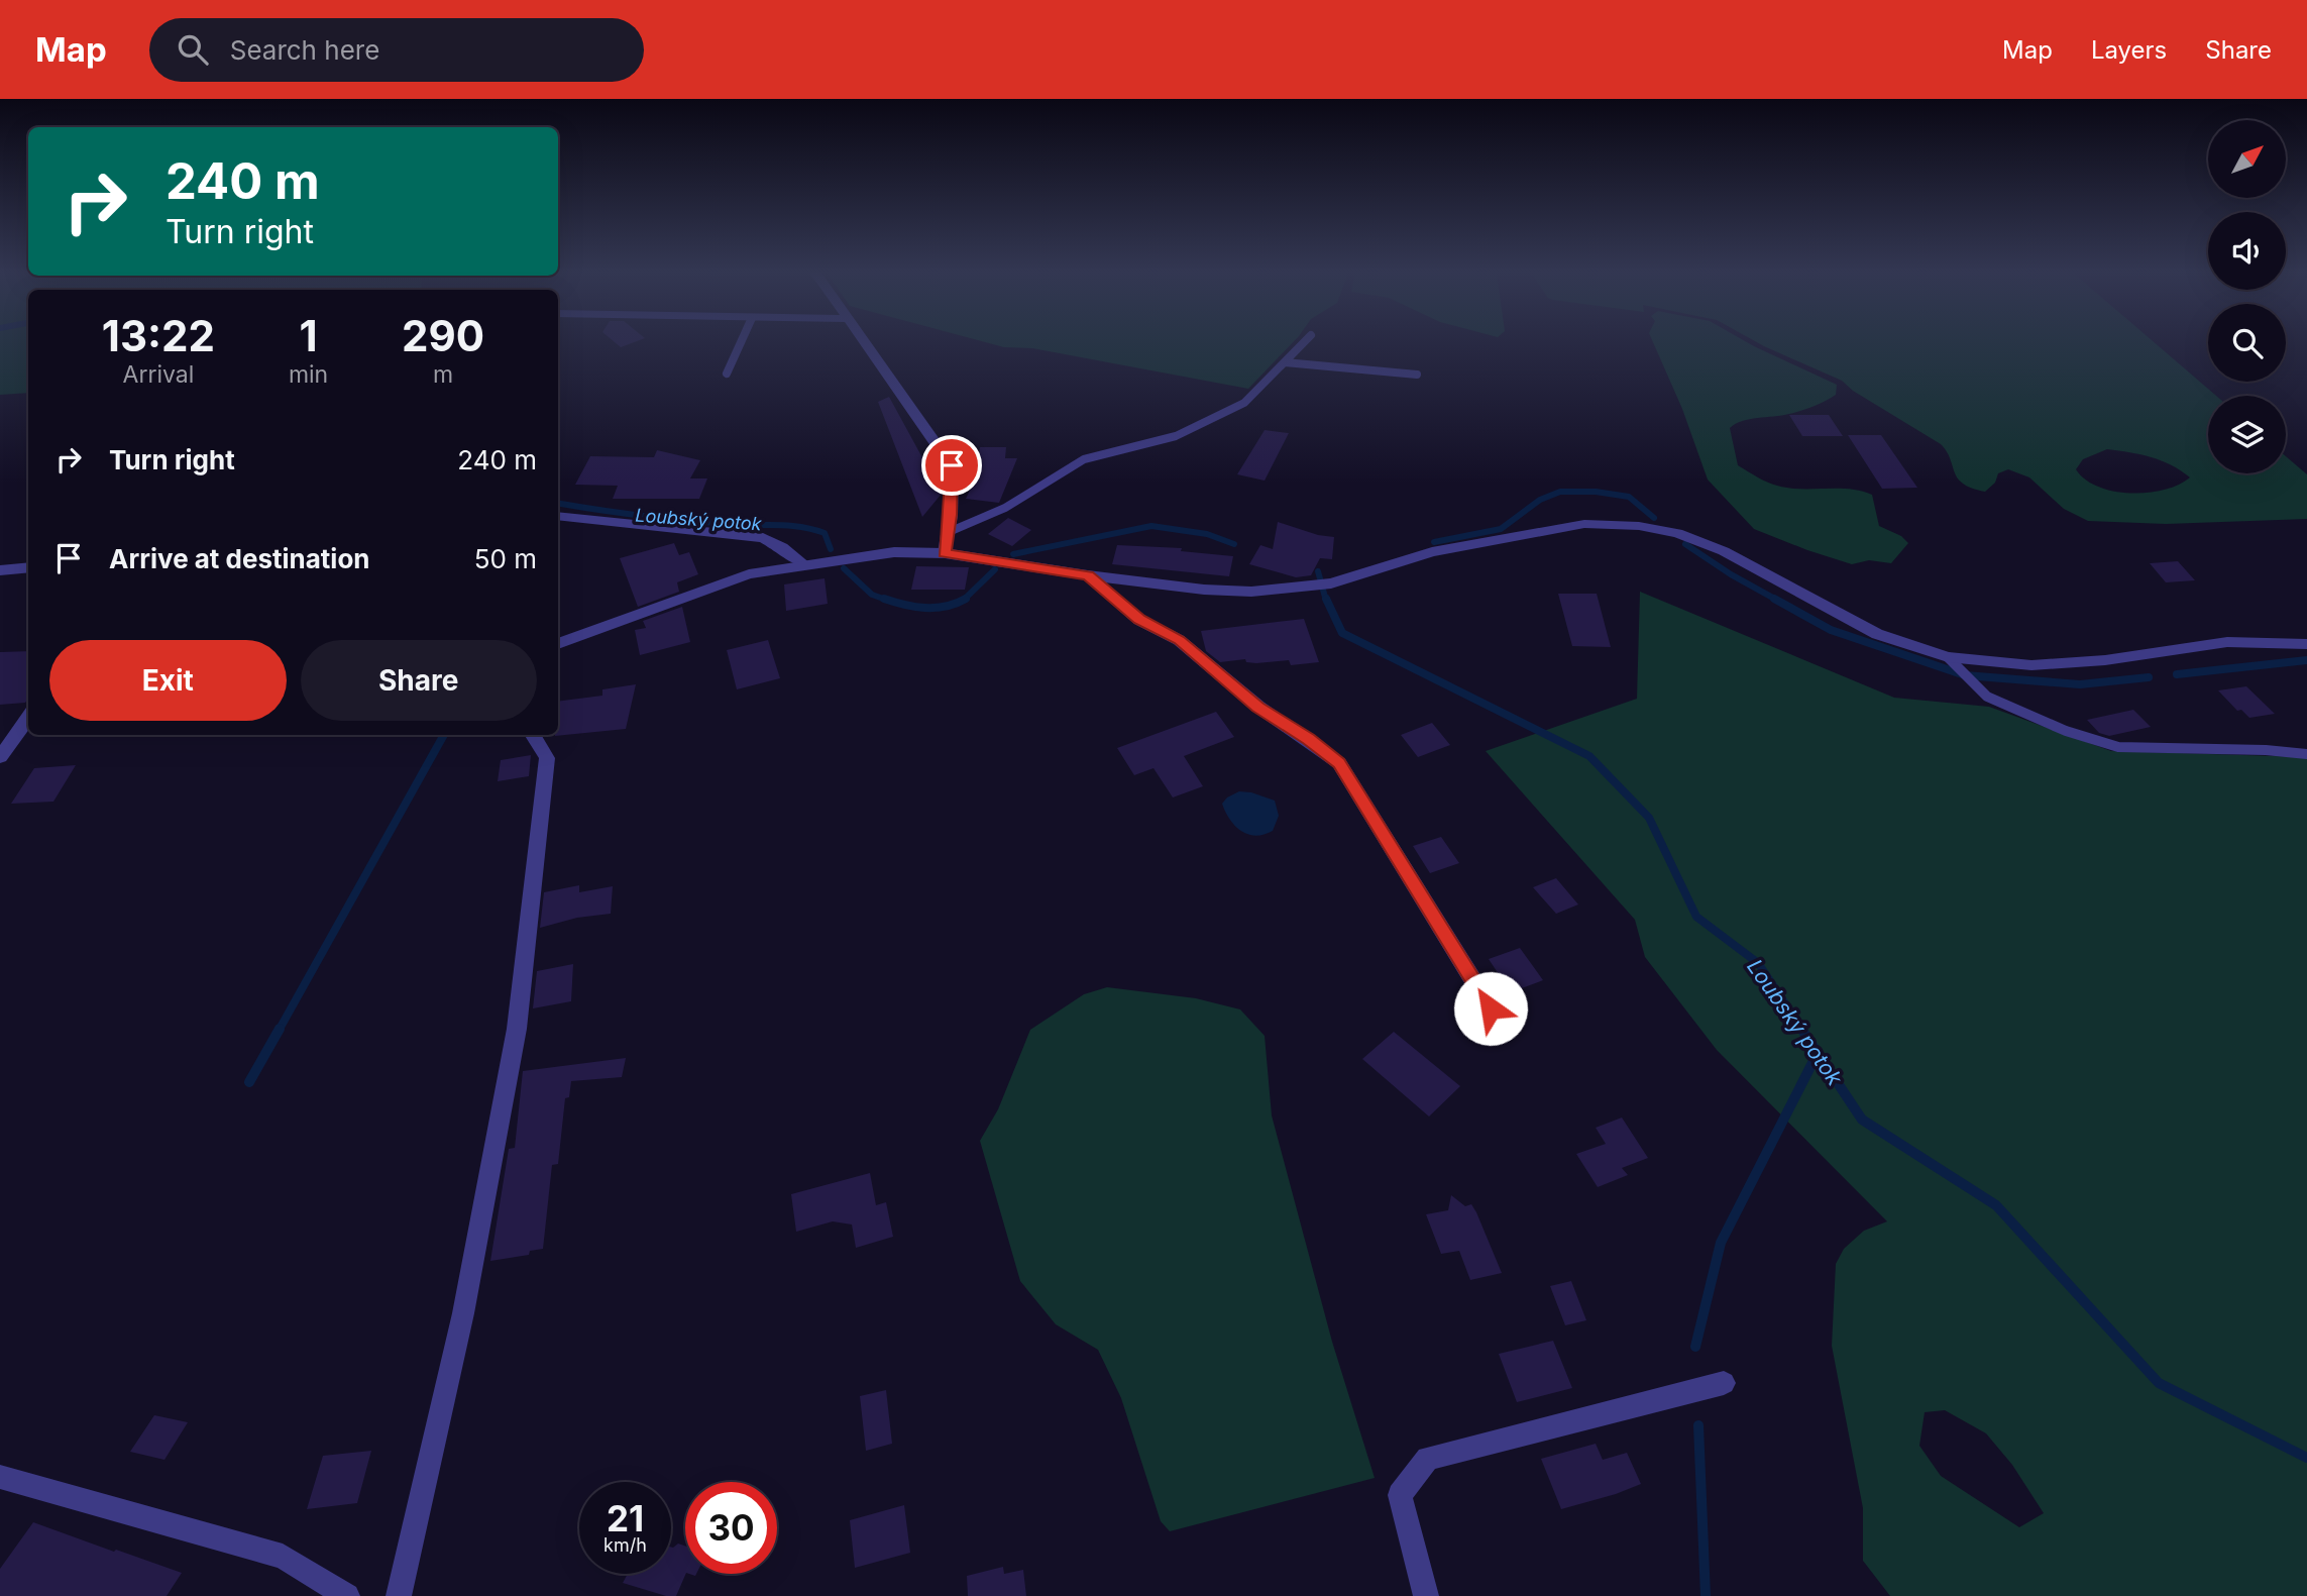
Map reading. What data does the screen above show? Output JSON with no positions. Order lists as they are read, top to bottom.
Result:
{
  "water": ["Loubský potok"],
  "north": "top right",
  "page": {
    "header": "Map",
    "search": "Search here",
    "nav": ["Map", "Layers", "Share"],
    "turn": ["240 m", "Turn right"],
    "eta": [
      "13:22",
      "Arrival",
      "1",
      "min",
      "290",
      "m"
    ],
    "list": [
      {
        "name": "Turn right",
        "value": "240 m"
      },
      {
        "name": "Arrive at destination",
        "value": "50 m"
      }
    ],
    "buttons": ["Exit", "Share"],
    "speed": "21 km/h",
    "limit": "30"
  }
}
